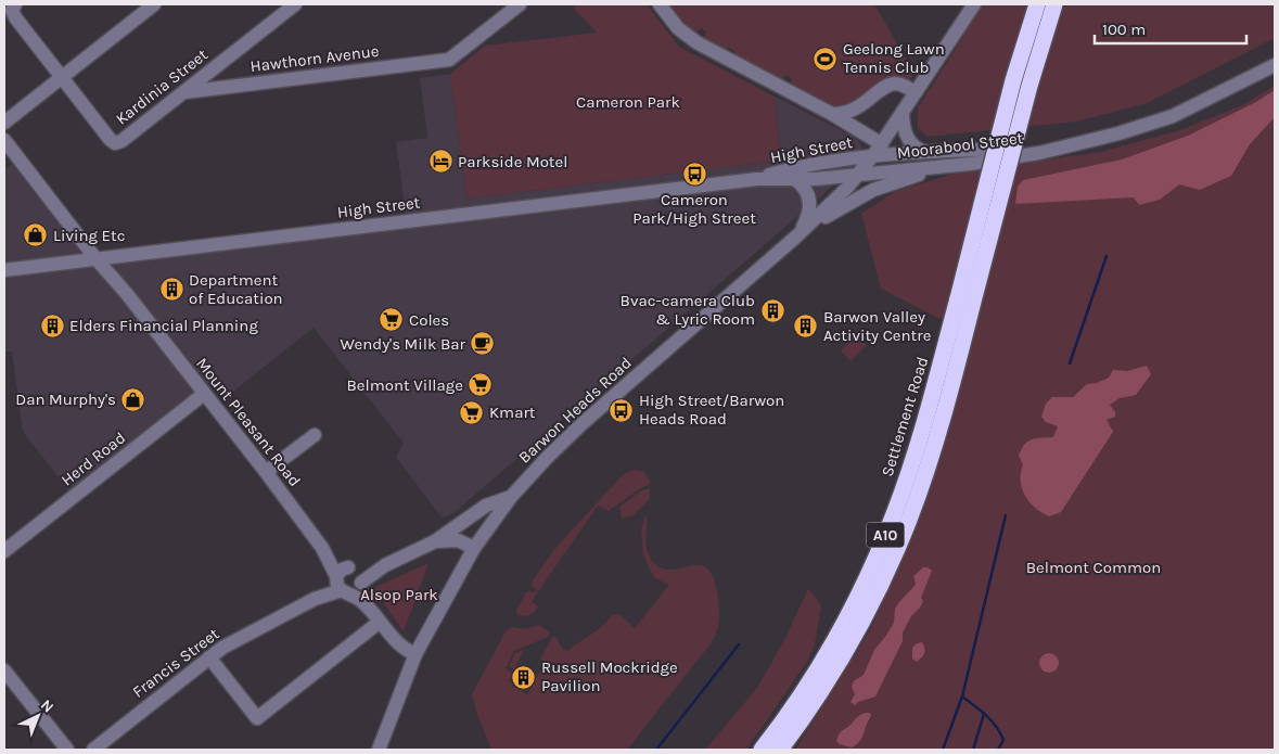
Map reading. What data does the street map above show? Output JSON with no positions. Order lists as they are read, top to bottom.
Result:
{
  "streets": {
    "highway": ["Settlement Road", "A10"],
    "street": [
      "Hawthorn Avenue",
      "Kardinia Street",
      "Moorabool Street",
      "High Street",
      "Barwon Heads Road",
      "Mount Pleasant Road",
      "Herd Road",
      "Francis Street"
    ]
  },
  "crossings": [
    ["Hawthorn Avenue", "Kardinia Street"],
    ["Moorabool Street", "High Street"],
    ["Moorabool Street", "Barwon Heads Road"],
    ["High Street", "Barwon Heads Road"],
    ["High Street", "Mount Pleasant Road"],
    ["Barwon Heads Road", "Mount Pleasant Road"],
    ["Barwon Heads Road", "Francis Street"],
    ["Mount Pleasant Road", "Herd Road"],
    ["Mount Pleasant Road", "Francis Street"]
  ],
  "parks": ["Cameron Park", "Belmont Common", "Alsop Park"],
  "places": {
    "sports": ["Geelong Lawn Tennis Club"],
    "hotel": ["Parkside Motel"],
    "bus stop": ["Cameron Park/High Street", "High Street/Barwon Heads Road"],
    "shop": ["Living Etc", "Dan Murphy's"],
    "building": [
      "Department of Education",
      "Bvac-camera Club & Lyric Room",
      "Elders Financial Planning",
      "Barwon Valley Activity Centre",
      "Russell Mockridge Pavilion"
    ],
    "supermarket": ["Coles", "Belmont Village", "Kmart"],
    "cafe": ["Wendy's Milk Bar"]
  },
  "scale_bar": "100 m",
  "north": "top right"
}
